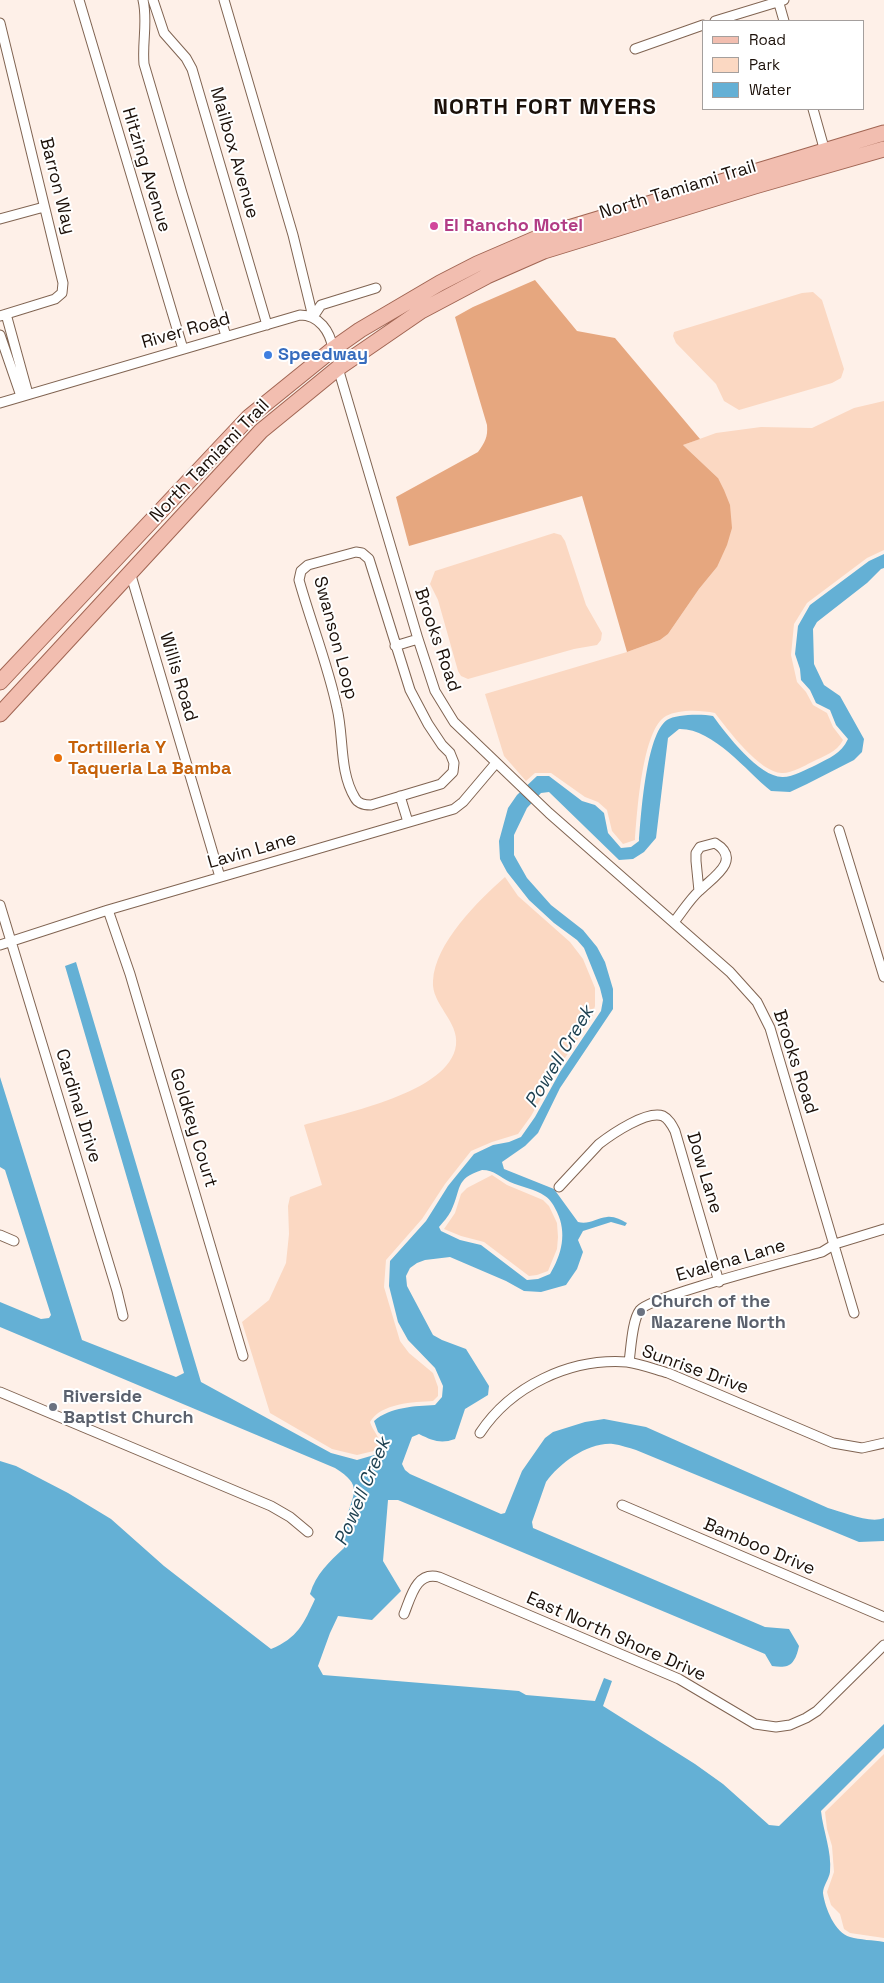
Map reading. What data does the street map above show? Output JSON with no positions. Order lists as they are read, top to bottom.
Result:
{
  "streets": {
    "main road": ["North Tamiami Trail"],
    "street": [
      "Mailbox Avenue",
      "Hitzing Avenue",
      "Barron Way",
      "River Road",
      "Swanson Loop",
      "Brooks Road",
      "Willis Road",
      "Lavin Lane",
      "Cardinal Drive",
      "Goldkey Court",
      "Dow Lane",
      "Evalena Lane",
      "Sunrise Drive",
      "Bamboo Drive",
      "East North Shore Drive"
    ]
  },
  "crossings": [
    ["Mailbox Avenue", "River Road"],
    ["Hitzing Avenue", "River Road"],
    ["North Tamiami Trail", "Brooks Road"],
    ["North Tamiami Trail", "Willis Road"],
    ["Brooks Road", "Lavin Lane"],
    ["Brooks Road", "Evalena Lane"],
    ["Willis Road", "Lavin Lane"],
    ["Lavin Lane", "Cardinal Drive"],
    ["Lavin Lane", "Goldkey Court"],
    ["Dow Lane", "Evalena Lane"],
    ["Evalena Lane", "Sunrise Drive"]
  ],
  "districts": ["NORTH FORT MYERS"],
  "water": ["Powell Creek"],
  "places": [
    "El Rancho Motel",
    "Speedway",
    "Tortilleria Y Taqueria La Bamba",
    "Church of the Nazarene North",
    "Riverside Baptist Church"
  ],
  "legend": ["Road", "Park", "Water"]
}
